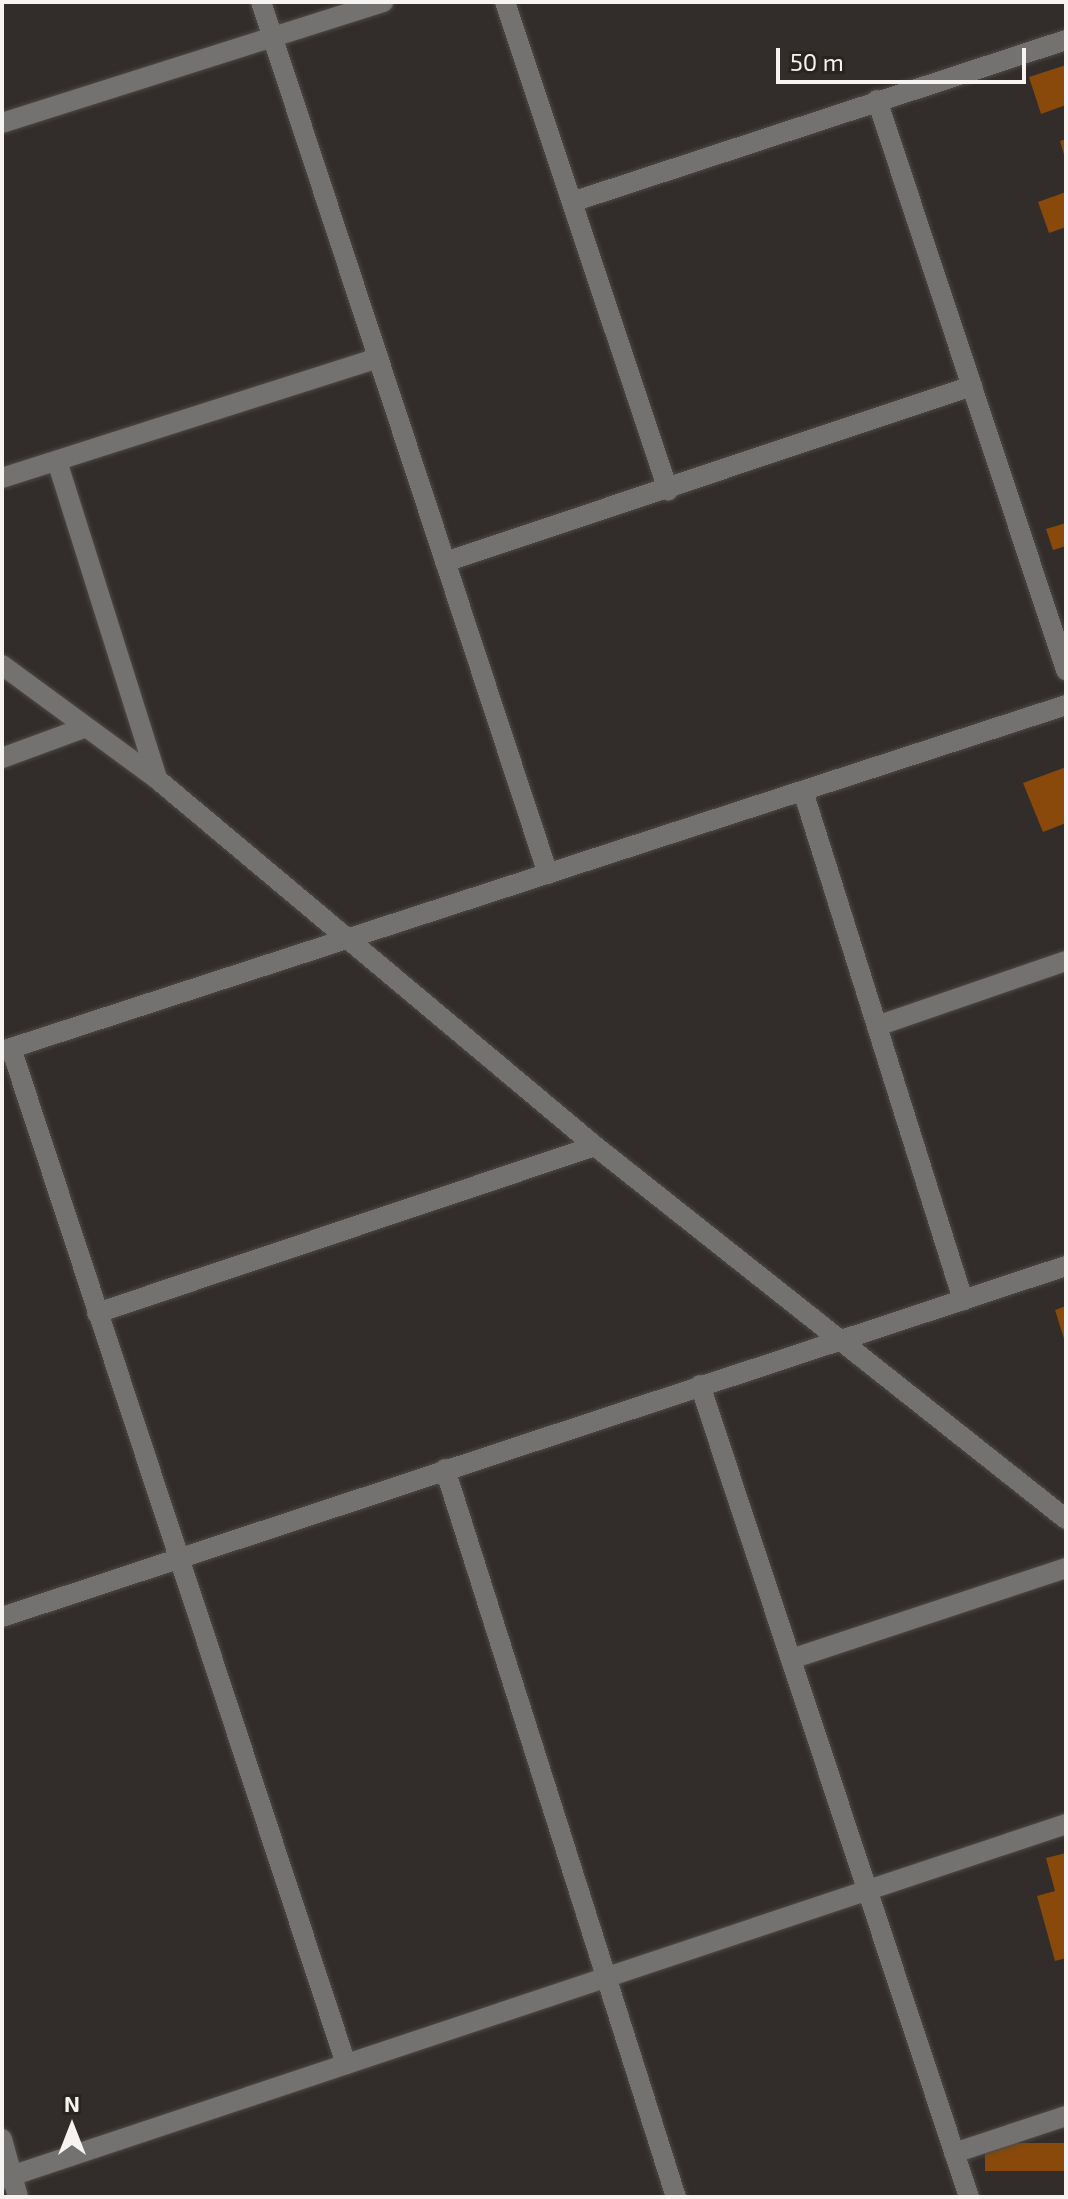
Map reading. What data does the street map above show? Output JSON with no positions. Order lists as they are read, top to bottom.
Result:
{
  "scale_bar": "50 m",
  "north": "top"
}
